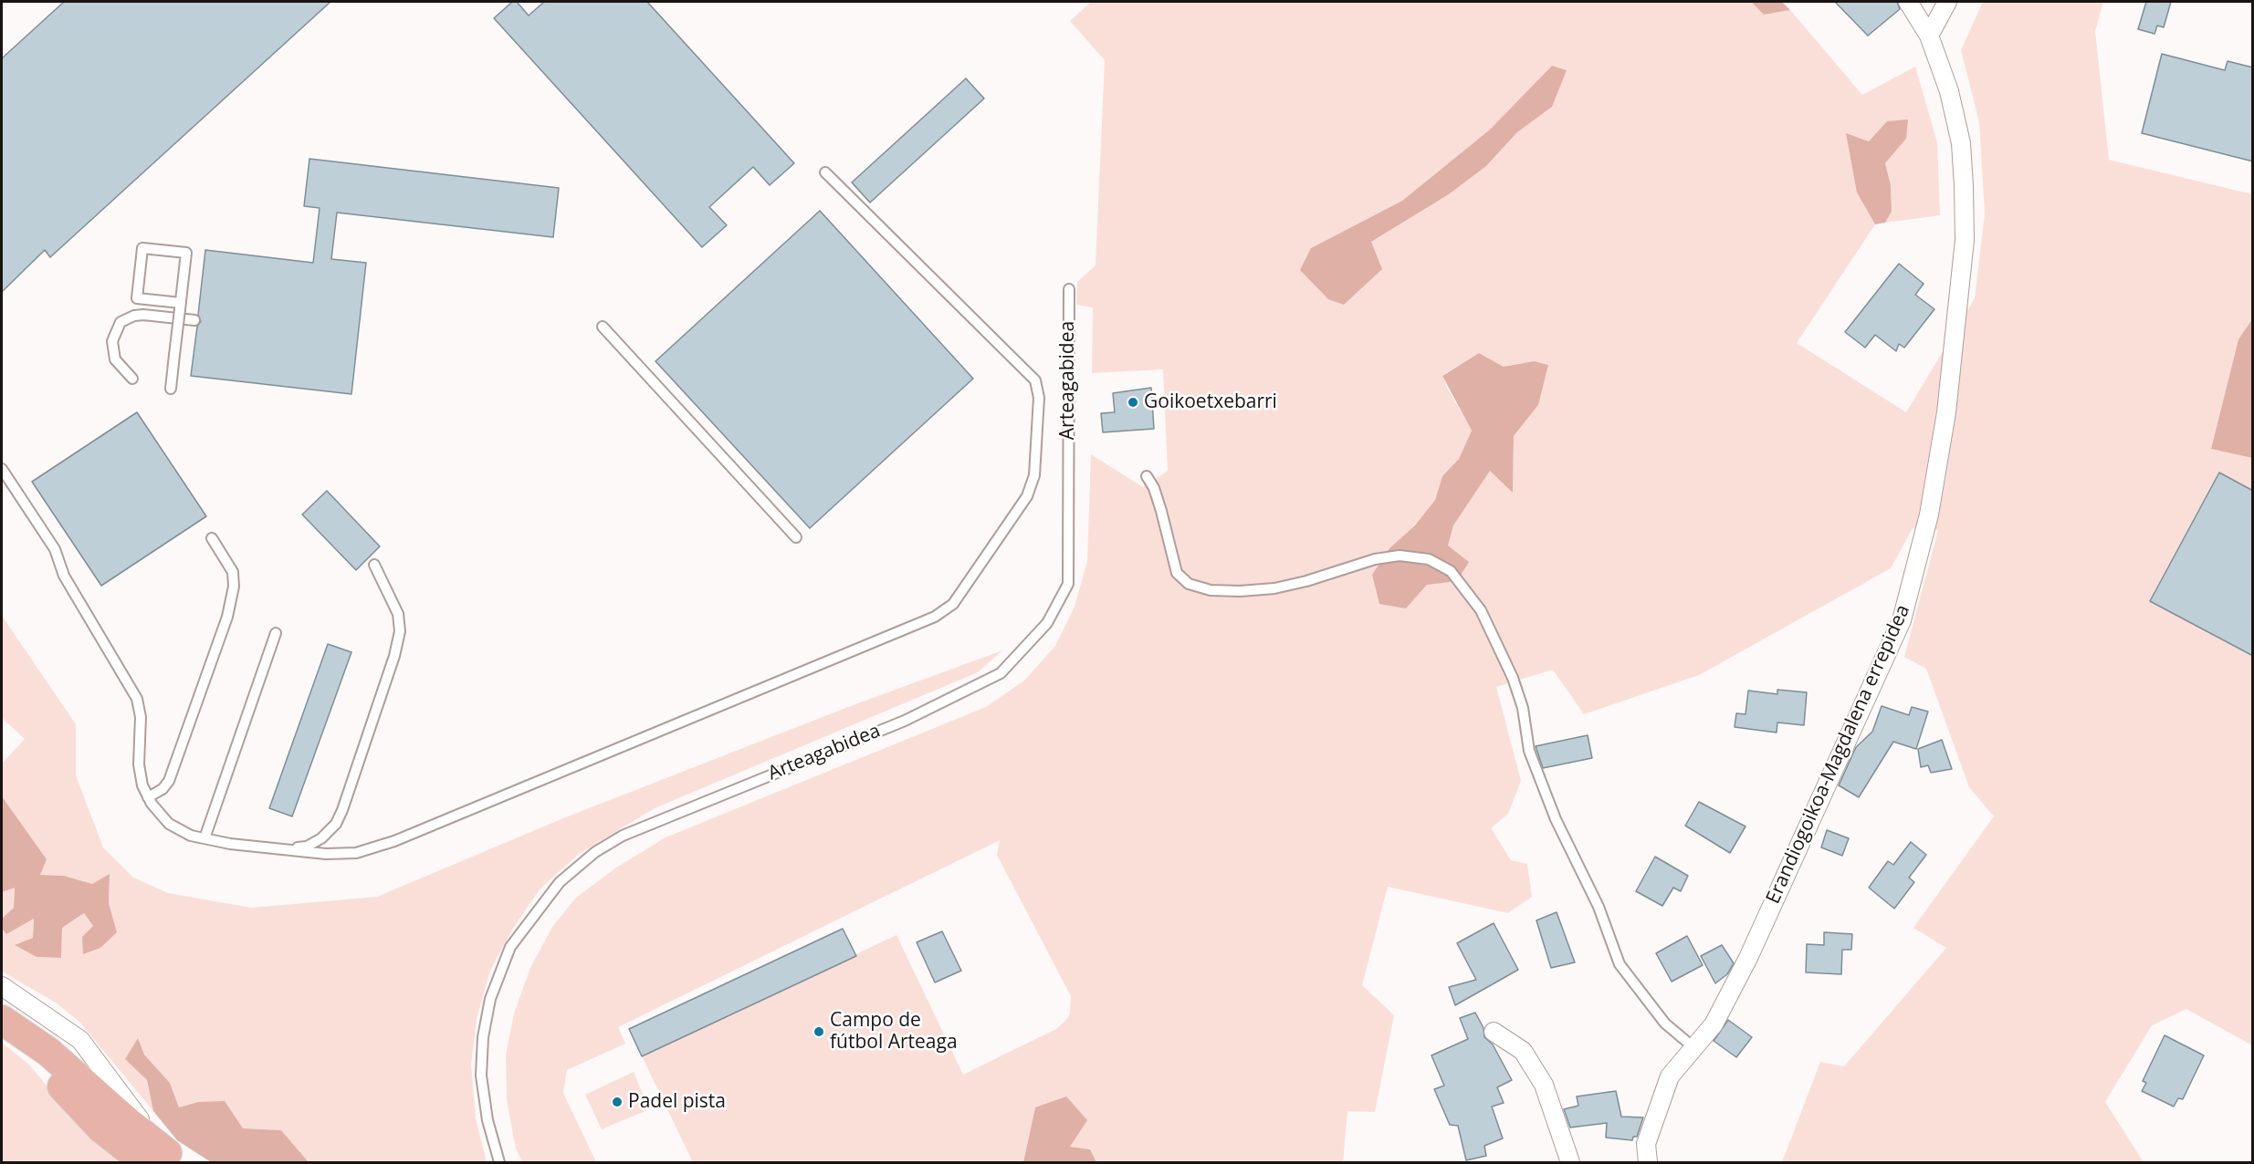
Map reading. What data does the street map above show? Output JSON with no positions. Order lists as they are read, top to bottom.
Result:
{
  "streets": {
    "street": ["Erandiogoikoa-Magdalena errepidea"],
    "lane": ["Arteagabidea"]
  },
  "places": ["Goikoetxebarri", "Campo de fútbol Arteaga", "Padel pista"]
}
